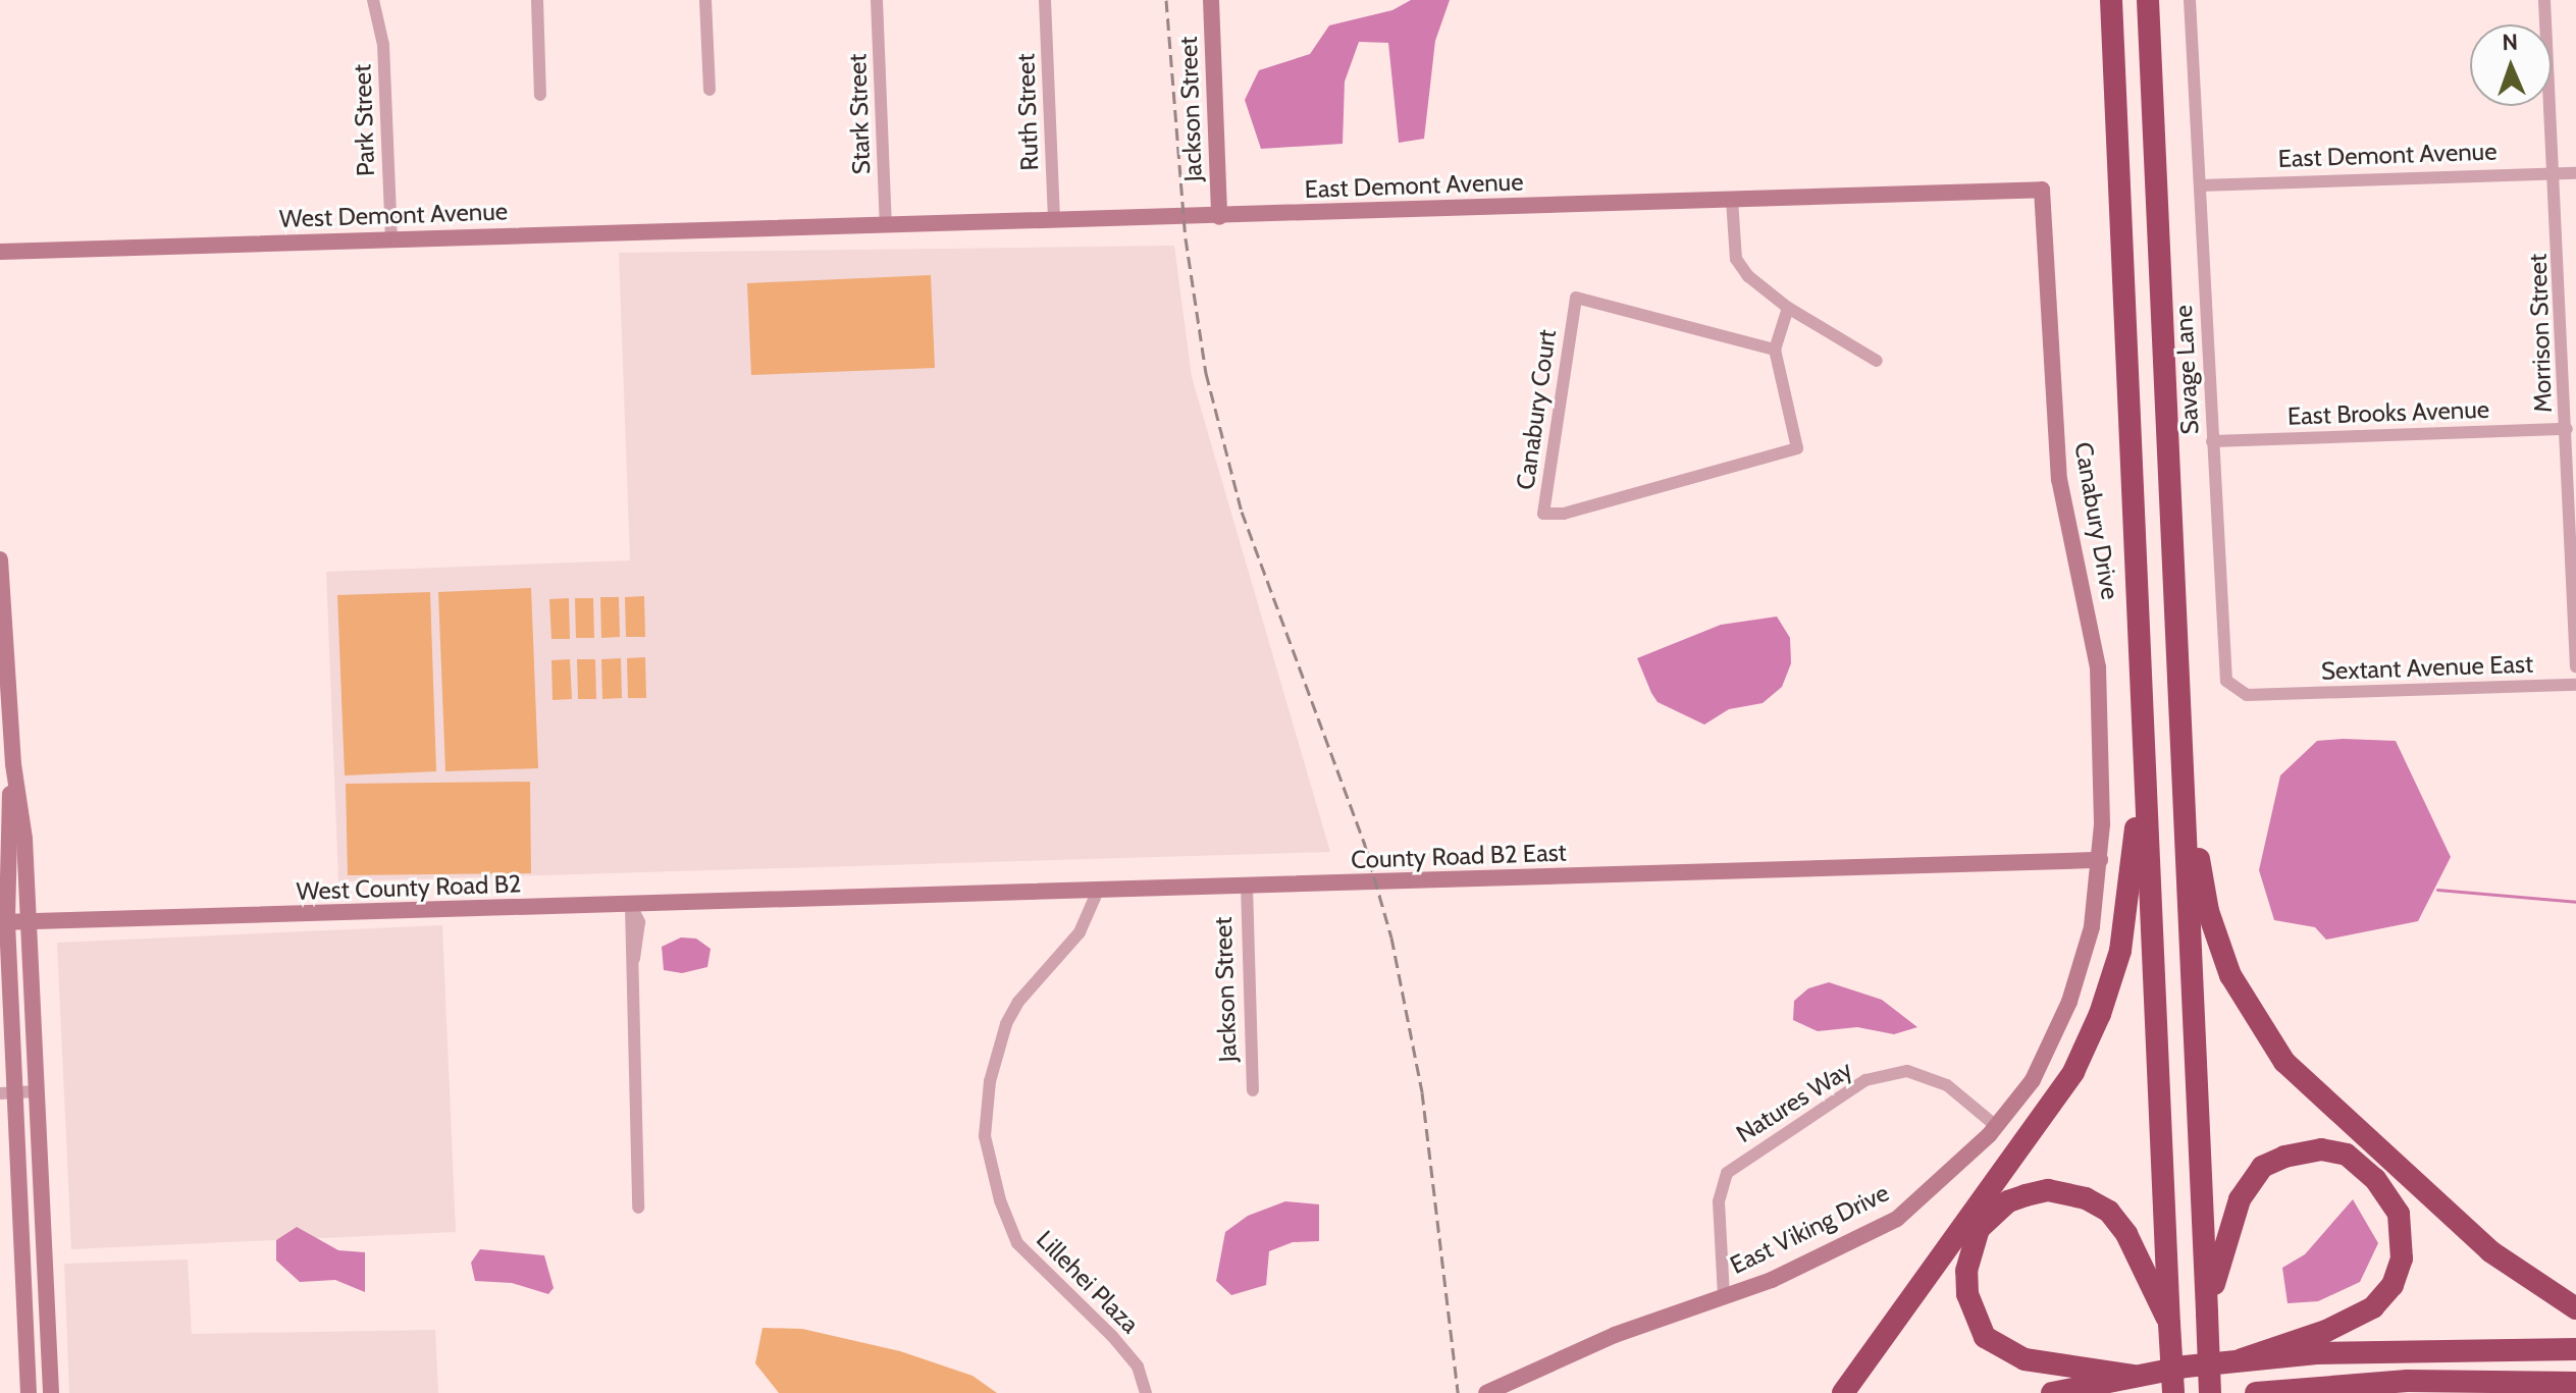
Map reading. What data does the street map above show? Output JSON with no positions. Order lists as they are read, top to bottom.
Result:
{
  "streets": {
    "street": [
      "Jackson Street",
      "Ruth Street",
      "Stark Street",
      "Park Street",
      "East Demont Avenue",
      "West Demont Avenue",
      "Morrison Street",
      "Savage Lane",
      "Canabury Court",
      "East Brooks Avenue",
      "Canabury Drive",
      "Sextant Avenue East",
      "County Road B2 East",
      "West County Road B2",
      "Natures Way",
      "East Viking Drive",
      "Lillehei Plaza"
    ]
  },
  "crossings": [
    ["Jackson Street", "East Demont Avenue"],
    ["Jackson Street", "County Road B2 East"],
    ["Ruth Street", "East Demont Avenue"],
    ["Stark Street", "East Demont Avenue"],
    ["Park Street", "West Demont Avenue"],
    ["East Demont Avenue", "West Demont Avenue"],
    ["East Demont Avenue", "Morrison Street"],
    ["East Demont Avenue", "Savage Lane"],
    ["East Demont Avenue", "Canabury Drive"],
    ["Morrison Street", "East Brooks Avenue"],
    ["Savage Lane", "East Brooks Avenue"],
    ["Savage Lane", "Sextant Avenue East"],
    ["Canabury Drive", "County Road B2 East"],
    ["Canabury Drive", "East Viking Drive"],
    ["County Road B2 East", "West County Road B2"],
    ["County Road B2 East", "East Viking Drive"],
    ["County Road B2 East", "Lillehei Plaza"],
    ["Natures Way", "East Viking Drive"]
  ],
  "north": "top"
}
